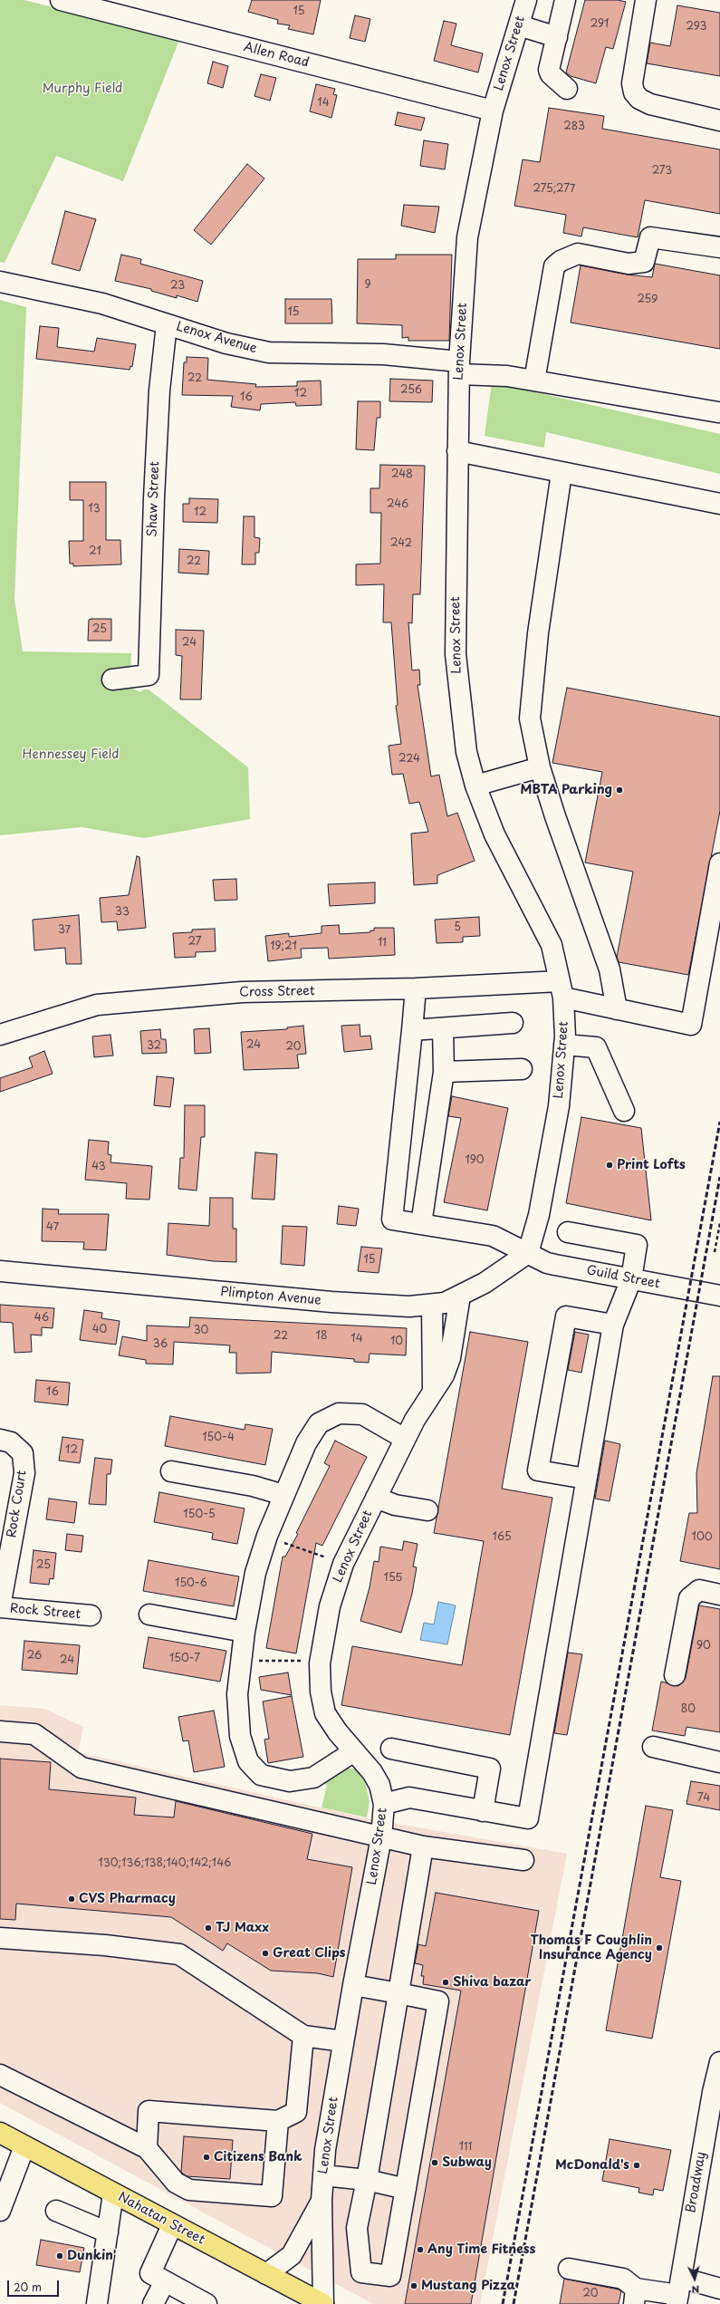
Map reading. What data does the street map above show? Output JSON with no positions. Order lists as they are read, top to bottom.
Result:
{
  "streets": {
    "main road": ["Nahatan Street"],
    "street": [
      "Lenox Street",
      "Allen Road",
      "Lenox Avenue",
      "Shaw Street",
      "Cross Street",
      "Guild Street",
      "Plimpton Avenue",
      "Rock Court",
      "Rock Street",
      "Broadway"
    ]
  },
  "crossings": [
    ["Lenox Street", "Allen Road"],
    ["Lenox Street", "Lenox Avenue"],
    ["Lenox Street", "Cross Street"],
    ["Lenox Street", "Guild Street"],
    ["Lenox Street", "Plimpton Avenue"],
    ["Lenox Street", "Nahatan Street"],
    ["Lenox Avenue", "Shaw Street"],
    ["Guild Street", "Plimpton Avenue"],
    ["Rock Court", "Rock Street"]
  ],
  "parks": ["Murphy Field", "Hennessey Field"],
  "places": [
    "MBTA Parking",
    "Print Lofts",
    "CVS Pharmacy",
    "TJ Maxx",
    "Thomas F Coughlin Insurance Agency",
    "Great Clips",
    "Shiva bazar",
    "Citizens Bank",
    "Subway",
    "McDonald's",
    "Any Time Fitness",
    "Dunkin'",
    "Mustang Pizza"
  ],
  "house_numbers": [
    "15",
    "291",
    "293",
    "14",
    "283",
    "273",
    "275;277",
    "9",
    "23",
    "259",
    "15",
    "22",
    "256",
    "12",
    "16",
    "248",
    "246",
    "13",
    "12",
    "242",
    "21",
    "22",
    "25",
    "24",
    "224",
    "33",
    "5",
    "37",
    "27",
    "11",
    "19;21",
    "24",
    "32",
    "20",
    "190",
    "43",
    "47",
    "15",
    "46",
    "40",
    "30",
    "22",
    "18",
    "14",
    "10",
    "36",
    "16",
    "150-4",
    "12",
    "150-5",
    "165",
    "100",
    "25",
    "155",
    "150-6",
    "90",
    "26",
    "150-7",
    "24",
    "80",
    "74",
    "130;136;138;140;142;146",
    "111",
    "20"
  ],
  "scale_bar": "20 m",
  "north": "bottom"
}
